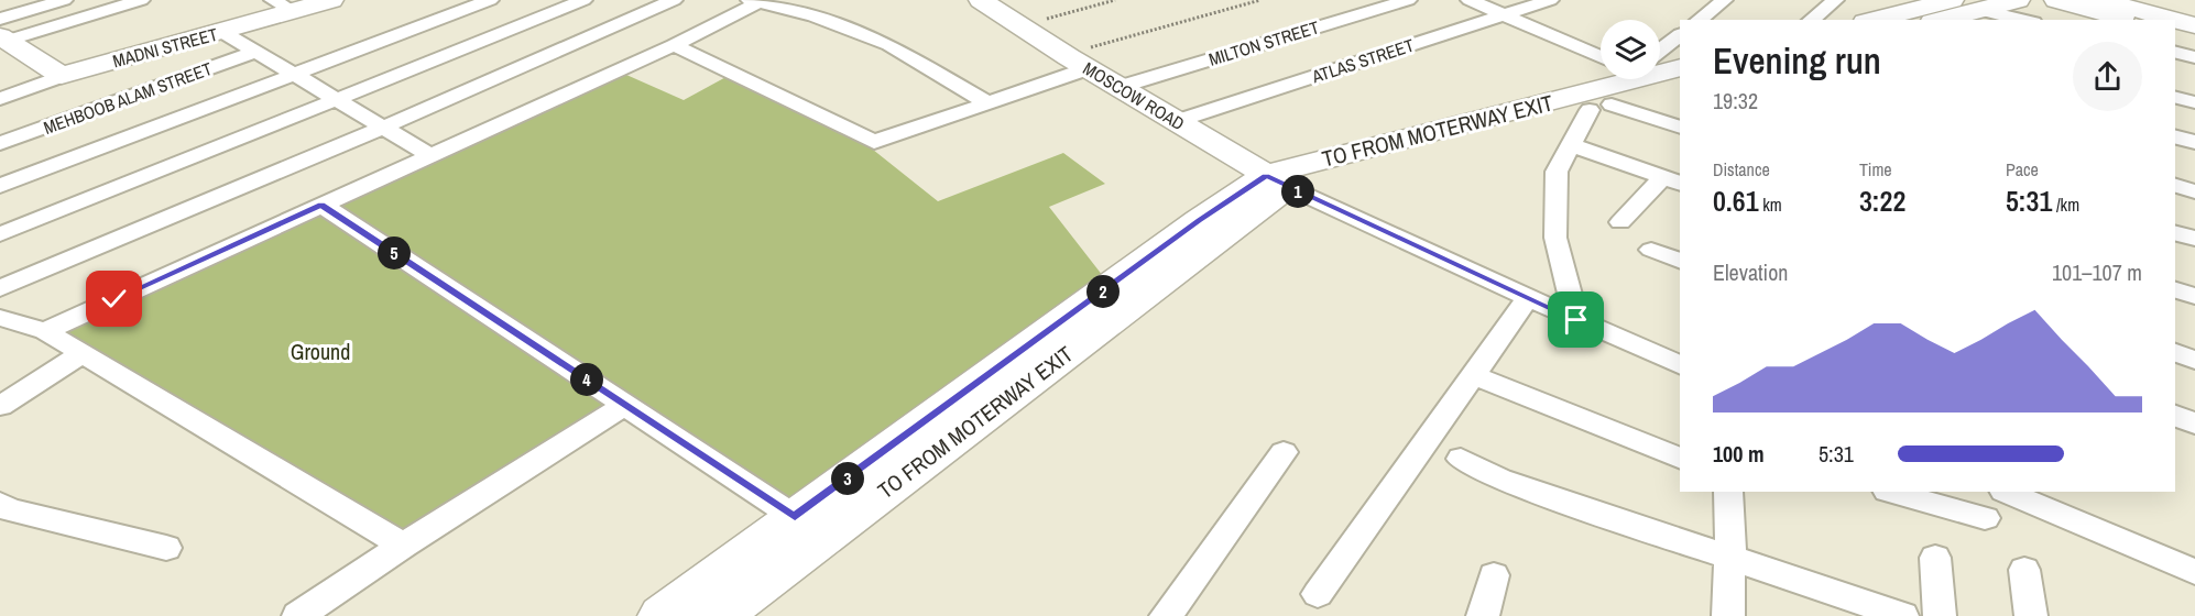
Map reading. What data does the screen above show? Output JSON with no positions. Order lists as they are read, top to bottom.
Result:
{
  "streets": {
    "main road": ["MADNI STREET", "MOSCOW ROAD", "TO FROM MOTERWAY EXIT"],
    "street": ["MILTON STREET", "ATLAS STREET", "MEHBOOB ALAM STREET"]
  },
  "crossings": [
    ["MILTON STREET", "MOSCOW ROAD"],
    ["ATLAS STREET", "MOSCOW ROAD"],
    ["MOSCOW ROAD", "TO FROM MOTERWAY EXIT"]
  ],
  "parks": ["Ground"],
  "page": {
    "heading": ["Evening run", "19:32"],
    "stats": [
      ["Distance", "0.61 km"],
      ["Time", "3:22"],
      ["Pace", "5:31 /km"]
    ],
    "pins": [
      "1",
      "5",
      "2",
      "4",
      "3"
    ],
    "chart": ["Elevation", "101–107 m"],
    "list": [
      {
        "name": "100 m",
        "note": "5:31"
      }
    ]
  }
}
